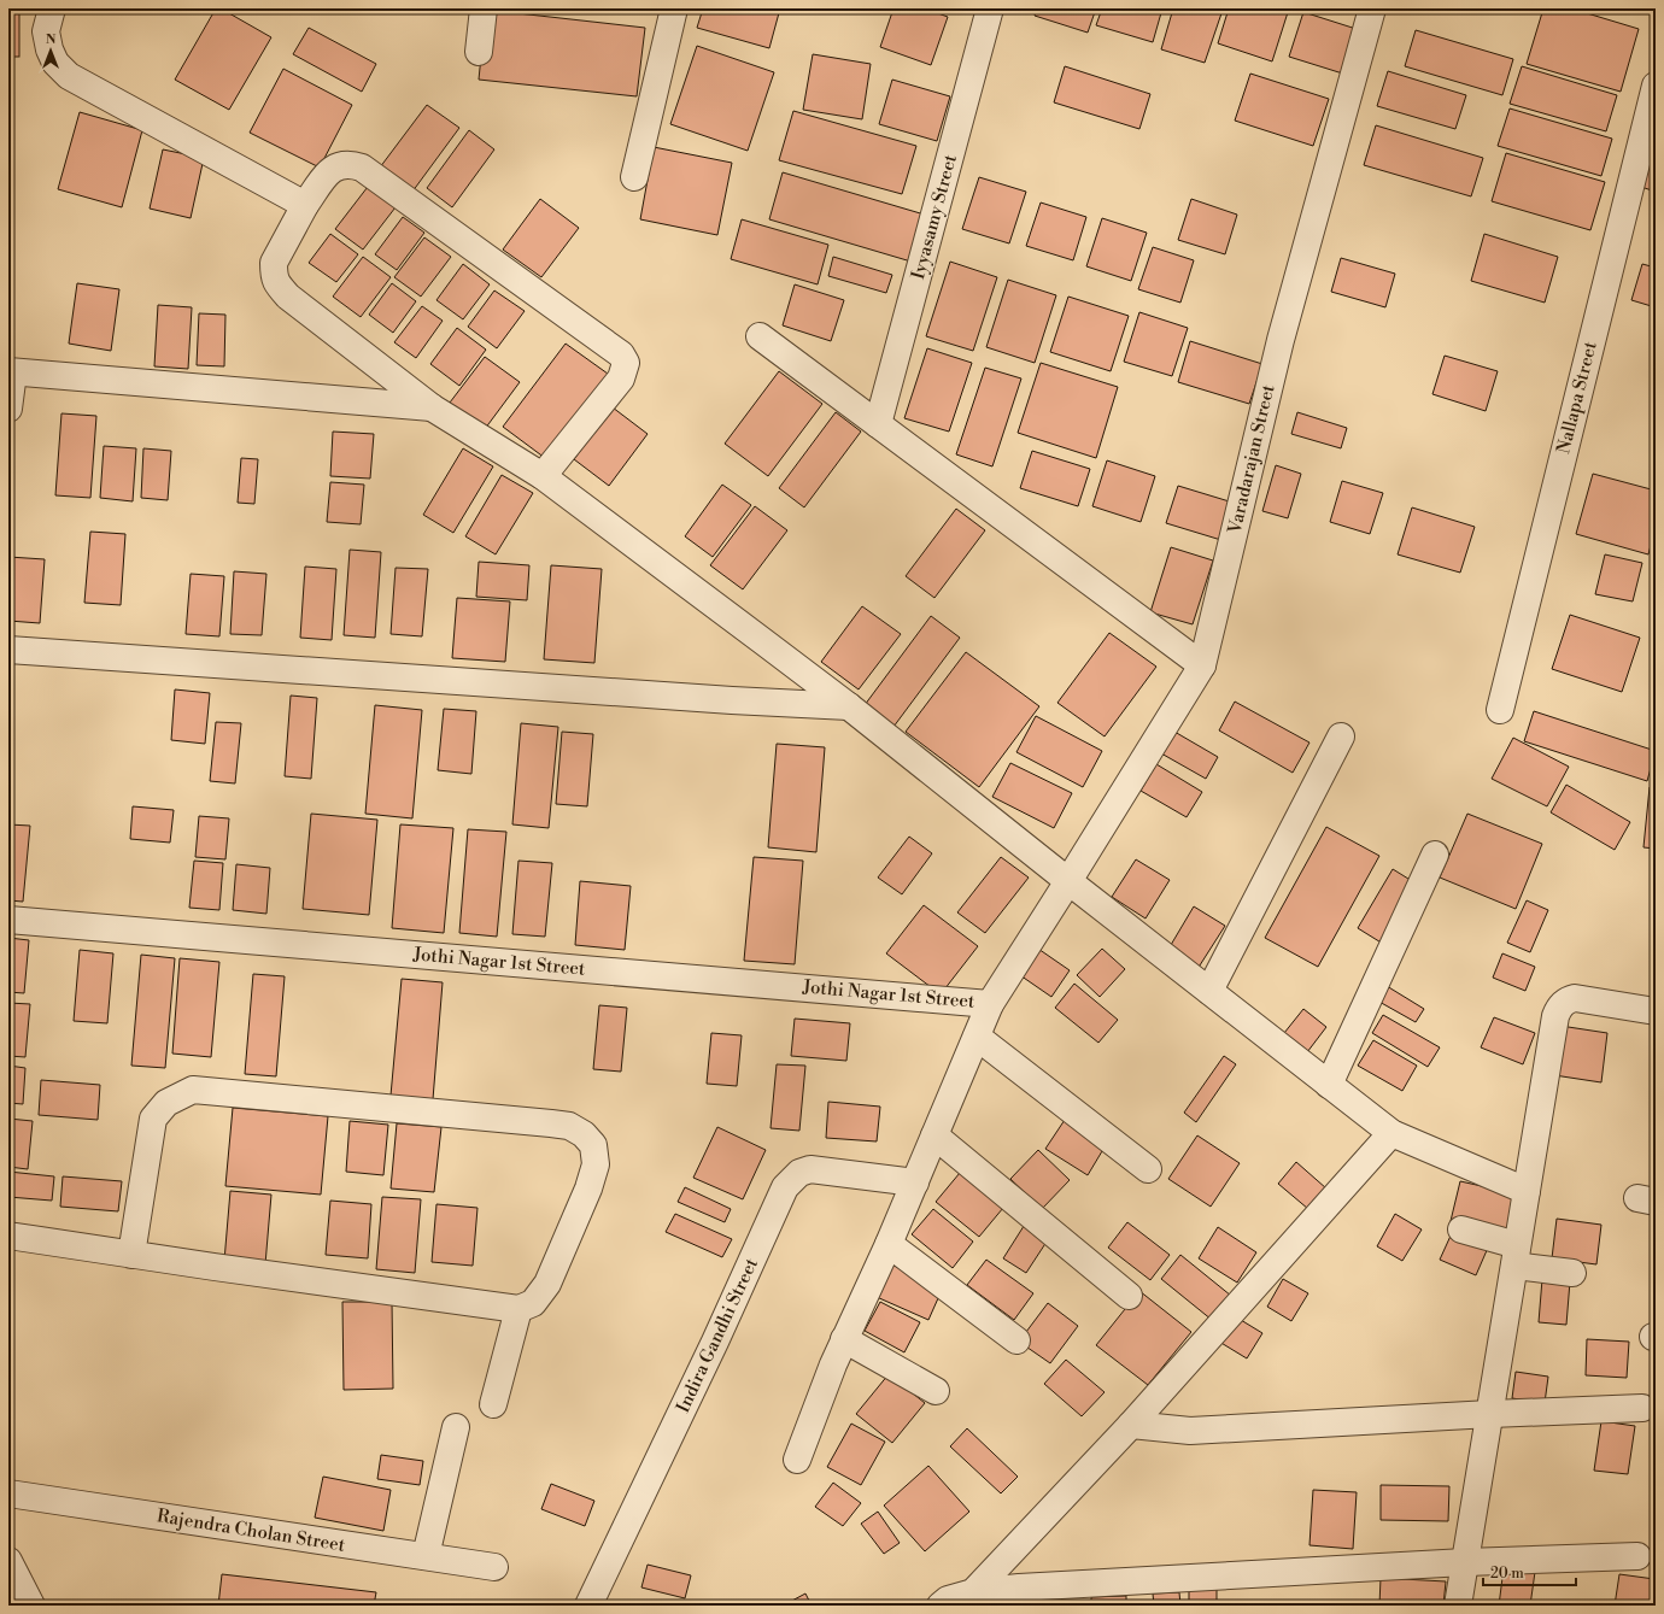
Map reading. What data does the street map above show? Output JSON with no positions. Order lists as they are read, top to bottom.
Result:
{
  "streets": {
    "street": [
      "Iyyasamy Street",
      "Nallapa Street",
      "Varadarajan Street",
      "Jothi Nagar 1st Street",
      "Indira Gandhi Street",
      "Rajendra Cholan Street"
    ]
  },
  "crossings": [
    ["Varadarajan Street", "Jothi Nagar 1st Street"],
    ["Varadarajan Street", "Indira Gandhi Street"]
  ],
  "scale_bar": "20 m",
  "north": "top"
}
